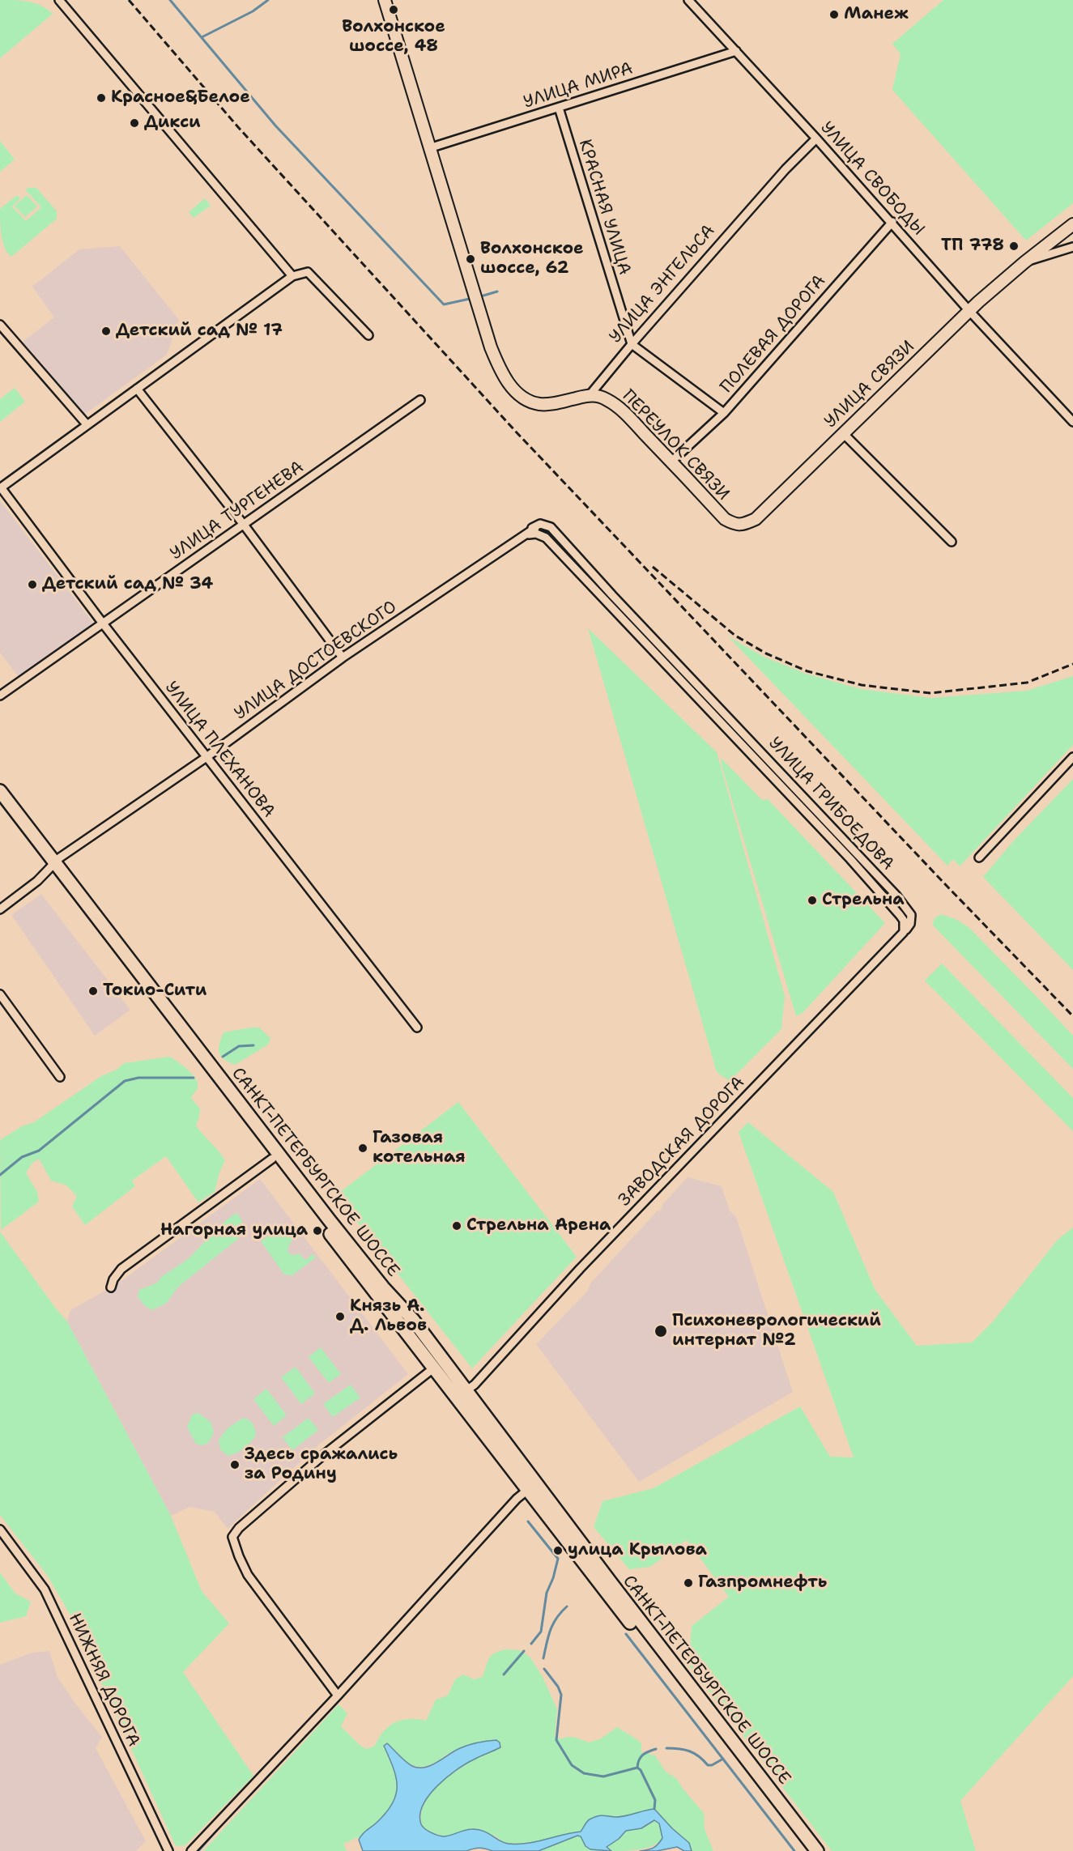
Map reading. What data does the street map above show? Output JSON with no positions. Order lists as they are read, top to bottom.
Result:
{
  "streets": {
    "main road": ["САНКТ-ПЕТЕРБУРГСКОЕ ШОССЕ"],
    "street": [
      "УЛИЦА МИРА",
      "УЛИЦА СВОБОДЫ",
      "КРАСНАЯ УЛИЦА",
      "УЛИЦА ЭНГЕЛЬСА",
      "ПОЛЕВАЯ ДОРОГА",
      "УЛИЦА СВЯЗИ",
      "ПЕРЕУЛОК СВЯЗИ",
      "УЛИЦА ТУРГЕНЕВА",
      "УЛИЦА ДОСТОЕВСКОГО",
      "УЛИЦА ПЛЕХАНОВА",
      "УЛИЦА ГРИБОЕДОВА",
      "ЗАВОДСКАЯ ДОРОГА",
      "НИЖНЯЯ ДОРОГА"
    ]
  },
  "crossings": [
    ["УЛИЦА МИРА", "УЛИЦА СВОБОДЫ"],
    ["УЛИЦА МИРА", "КРАСНАЯ УЛИЦА"],
    ["УЛИЦА СВОБОДЫ", "УЛИЦА ЭНГЕЛЬСА"],
    ["УЛИЦА СВОБОДЫ", "ПОЛЕВАЯ ДОРОГА"],
    ["УЛИЦА СВОБОДЫ", "УЛИЦА СВЯЗИ"],
    ["КРАСНАЯ УЛИЦА", "УЛИЦА ЭНГЕЛЬСА"],
    ["УЛИЦА ЭНГЕЛЬСА", "ПЕРЕУЛОК СВЯЗИ"],
    ["ПОЛЕВАЯ ДОРОГА", "ПЕРЕУЛОК СВЯЗИ"],
    ["УЛИЦА СВЯЗИ", "ПЕРЕУЛОК СВЯЗИ"],
    ["УЛИЦА ТУРГЕНЕВА", "УЛИЦА ПЛЕХАНОВА"],
    ["УЛИЦА ДОСТОЕВСКОГО", "УЛИЦА ПЛЕХАНОВА"],
    ["УЛИЦА ДОСТОЕВСКОГО", "УЛИЦА ГРИБОЕДОВА"],
    ["УЛИЦА ДОСТОЕВСКОГО", "САНКТ-ПЕТЕРБУРГСКОЕ ШОССЕ"],
    ["УЛИЦА ГРИБОЕДОВА", "ЗАВОДСКАЯ ДОРОГА"],
    ["ЗАВОДСКАЯ ДОРОГА", "САНКТ-ПЕТЕРБУРГСКОЕ ШОССЕ"]
  ],
  "places": [
    "Волхонское шоссе, 48",
    "Манеж",
    "Красное&Белое",
    "Дикси",
    "ТП 778",
    "Волхонское шоссе, 62",
    "Детский сад № 17",
    "Детский сад № 34",
    "Стрельна",
    "Токио-Сити",
    "Газовая котельная",
    "Стрельна Арена",
    "Нагорная улица",
    "Князь А. Д. Львов",
    "Психоневрологический интернат №2",
    "Здесь сражались за Родину",
    "улица Крылова",
    "Газпромнефть"
  ]
}
